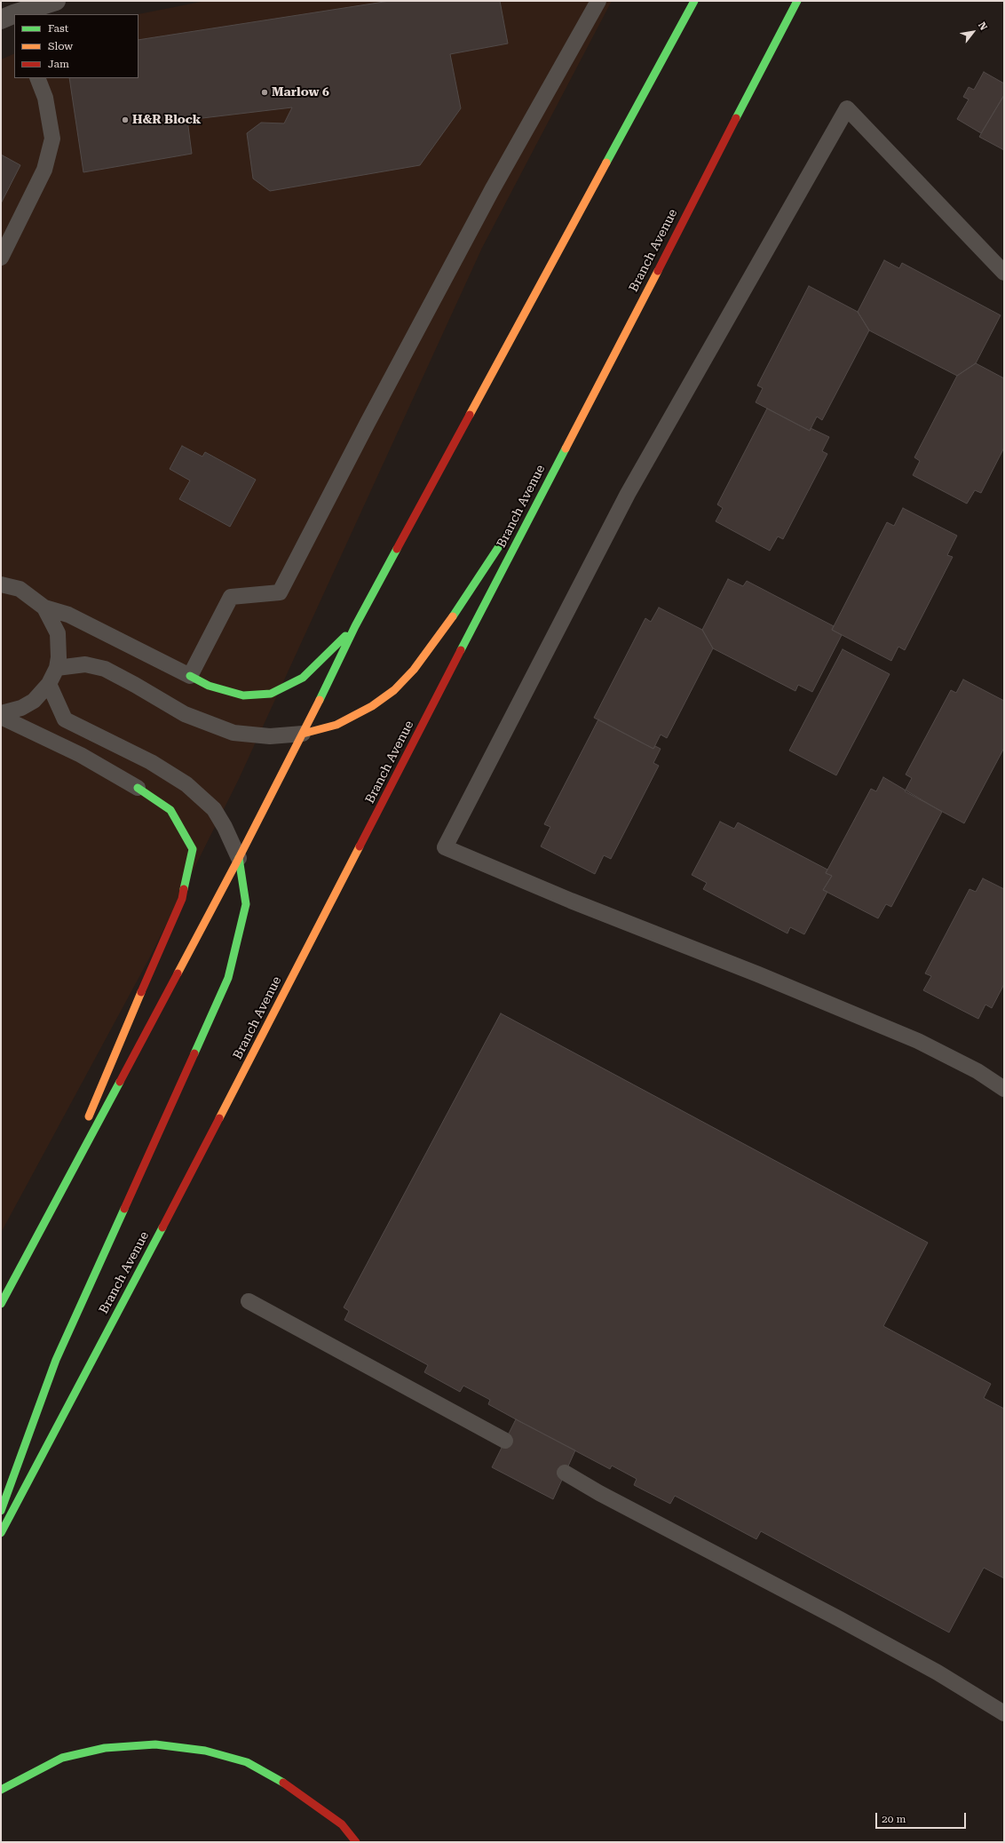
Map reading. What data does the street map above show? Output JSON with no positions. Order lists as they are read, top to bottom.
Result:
{
  "streets": {
    "highway": ["Branch Avenue"]
  },
  "places": ["Marlow 6", "H&R Block"],
  "legend": ["Fast", "Slow", "Jam"],
  "scale_bar": "20 m",
  "north": "top right"
}
